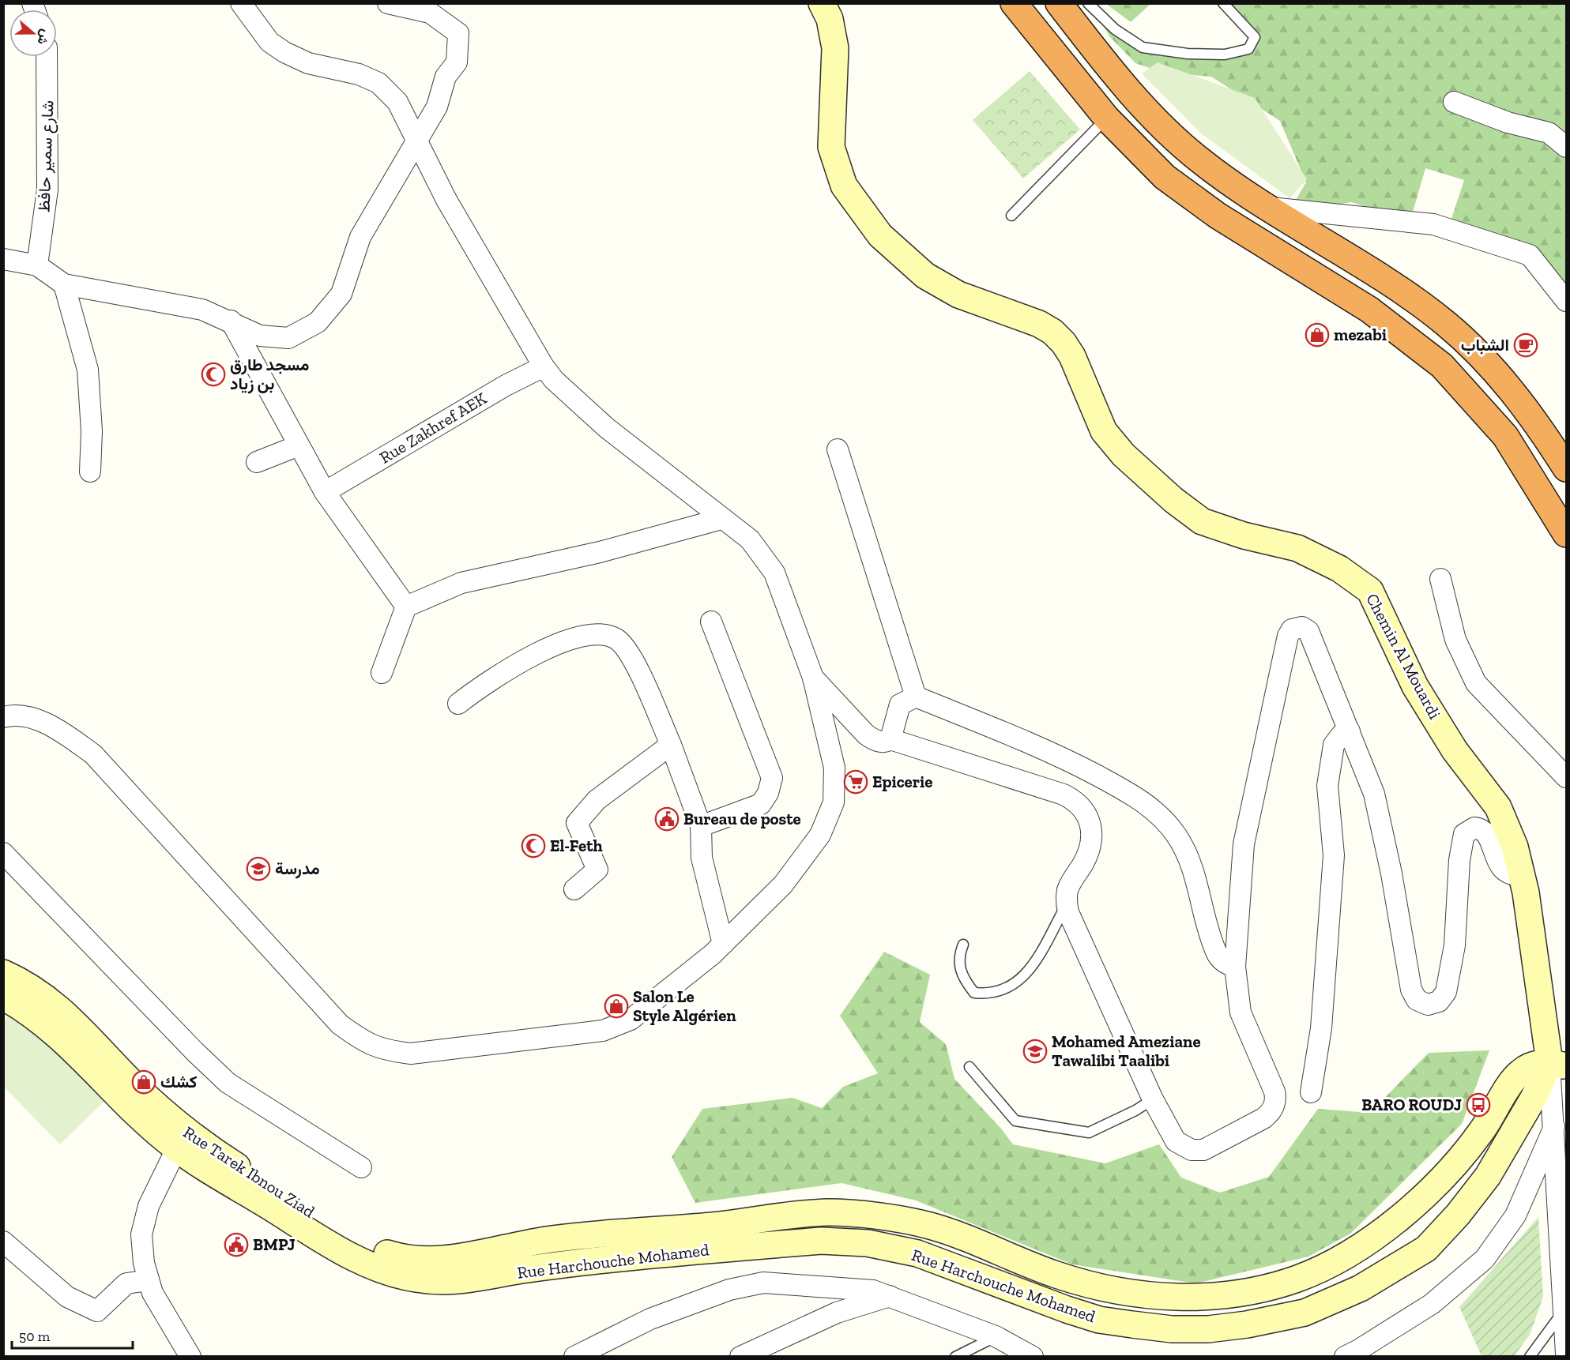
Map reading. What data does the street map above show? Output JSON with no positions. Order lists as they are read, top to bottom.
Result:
{
  "streets": {
    "street": [
      "شارع سمير حافظ",
      "Rue Zakhref AEK",
      "Chemin Al Mouardi",
      "Rue Tarek Ibnou Ziad",
      "Rue Harchouche Mohamed"
    ]
  },
  "crossings": [
    ["Chemin Al Mouardi", "Rue Harchouche Mohamed"],
    ["Rue Tarek Ibnou Ziad", "Rue Harchouche Mohamed"]
  ],
  "places": {
    "shop": ["mezabi", "Salon Le Style Algérien", "كشك"],
    "cafe": ["الشباب"],
    "mosque": ["مسجد طارق بن زياد", "El-Feth"],
    "supermarket": ["Epicerie"],
    "public building": ["Bureau de poste", "BMPJ"],
    "school or university": ["مدرسة", "Mohamed Ameziane Tawalibi Taalibi"],
    "bus stop": ["BARO ROUDJ"]
  },
  "scale_bar": "50 m",
  "north": "right"
}
